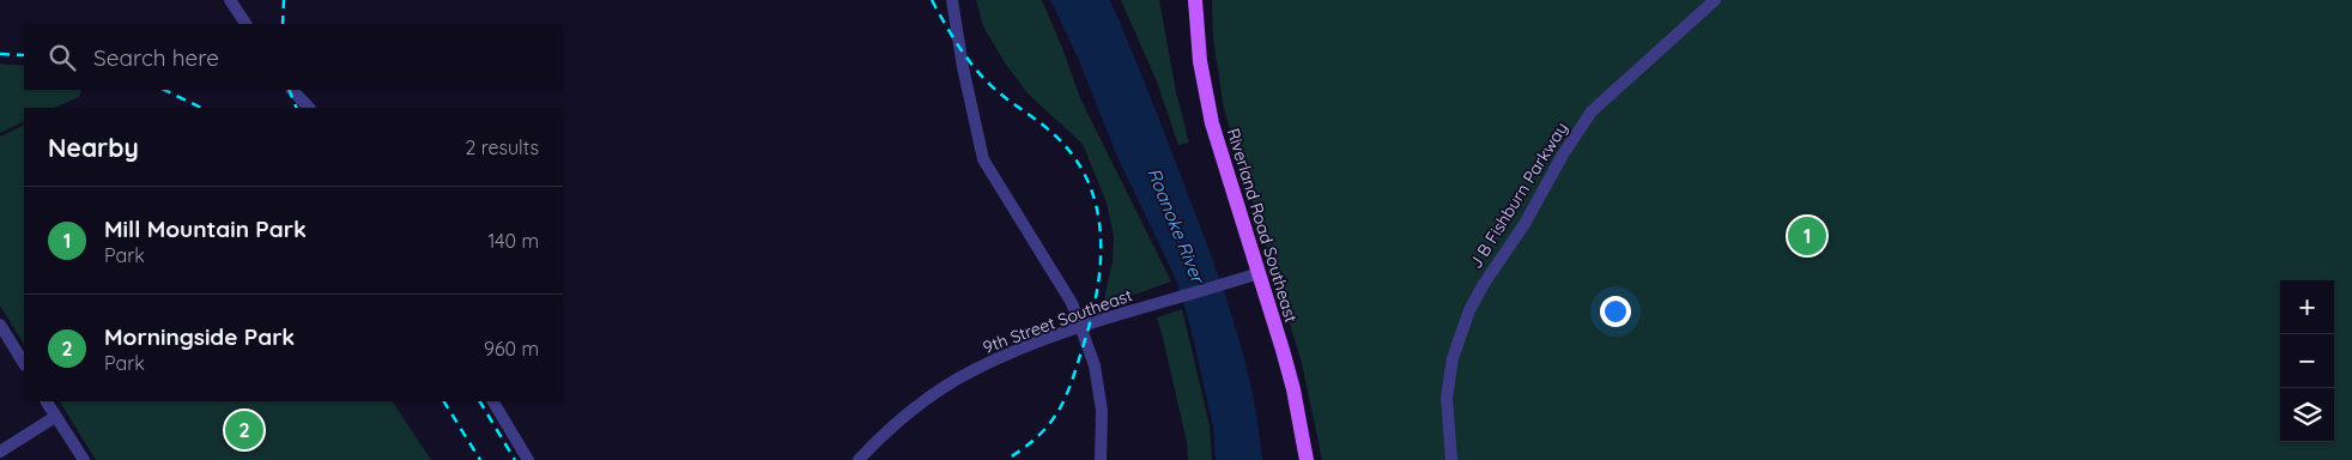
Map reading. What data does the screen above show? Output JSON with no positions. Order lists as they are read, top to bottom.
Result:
{
  "streets": {
    "main road": ["Riverland Road Southeast"],
    "street": ["J B Fishburn Parkway", "9th Street Southeast"]
  },
  "crossings": [
    ["Riverland Road Southeast", "9th Street Southeast"]
  ],
  "water": ["Roanoke River"],
  "page": {
    "search": "Search here",
    "heading": ["Nearby", "2 results"],
    "list": [
      {
        "mark": "1",
        "name": "Mill Mountain Park",
        "note": "Park",
        "value": "140 m"
      },
      {
        "mark": "2",
        "name": "Morningside Park",
        "note": "Park",
        "value": "960 m"
      }
    ],
    "pins": ["1", "2"],
    "map_buttons": ["+", "−"]
  }
}
